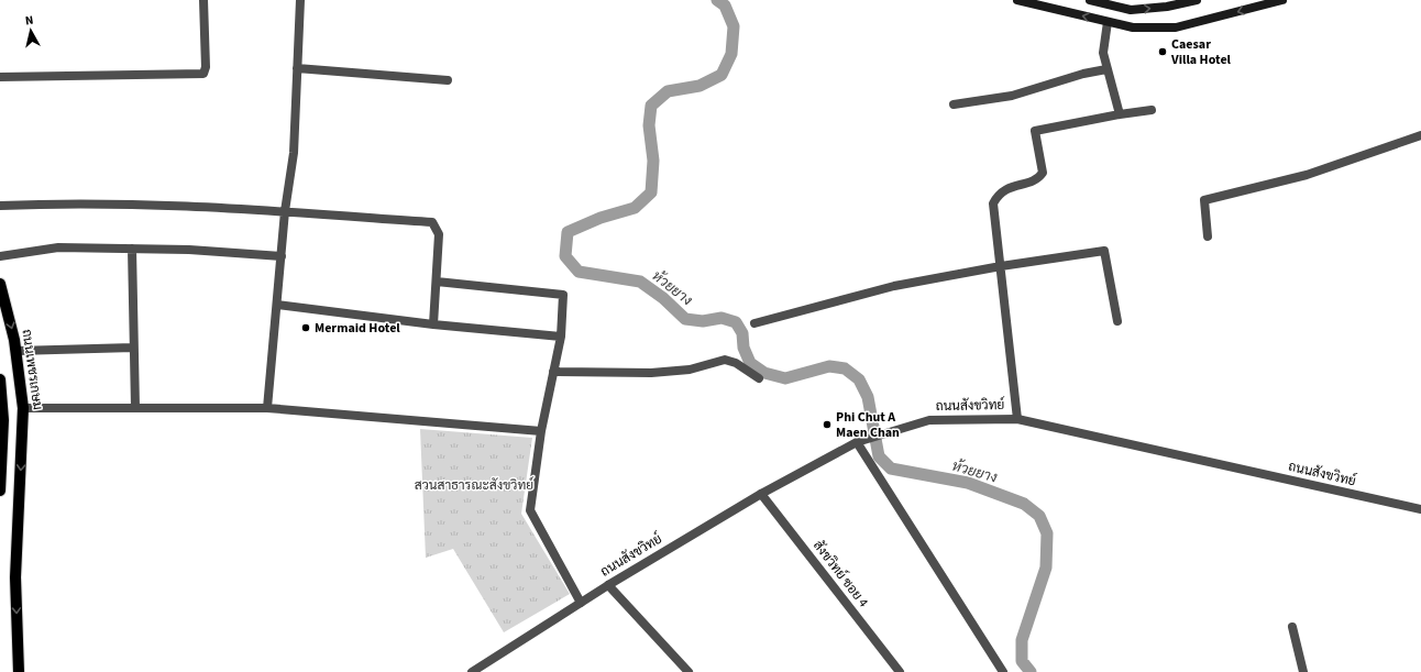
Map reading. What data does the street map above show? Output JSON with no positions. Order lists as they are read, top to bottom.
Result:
{
  "streets": {
    "main road": ["ถนนเพชรเกษม"],
    "street": ["ถนนสังขวิทย์", "สังขวิทย์ ซอย 4"]
  },
  "crossings": [
    ["ถนนสังขวิทย์", "สังขวิทย์ ซอย 4"]
  ],
  "one_way": ["ถนนเพชรเกษม"],
  "water": ["ห้วยยาง"],
  "parks": ["สวนสาธารณะสังขวิทย์"],
  "places": ["Caesar Villa Hotel", "Mermaid Hotel", "Phi Chut A Maen Chan"],
  "north": "top"
}
